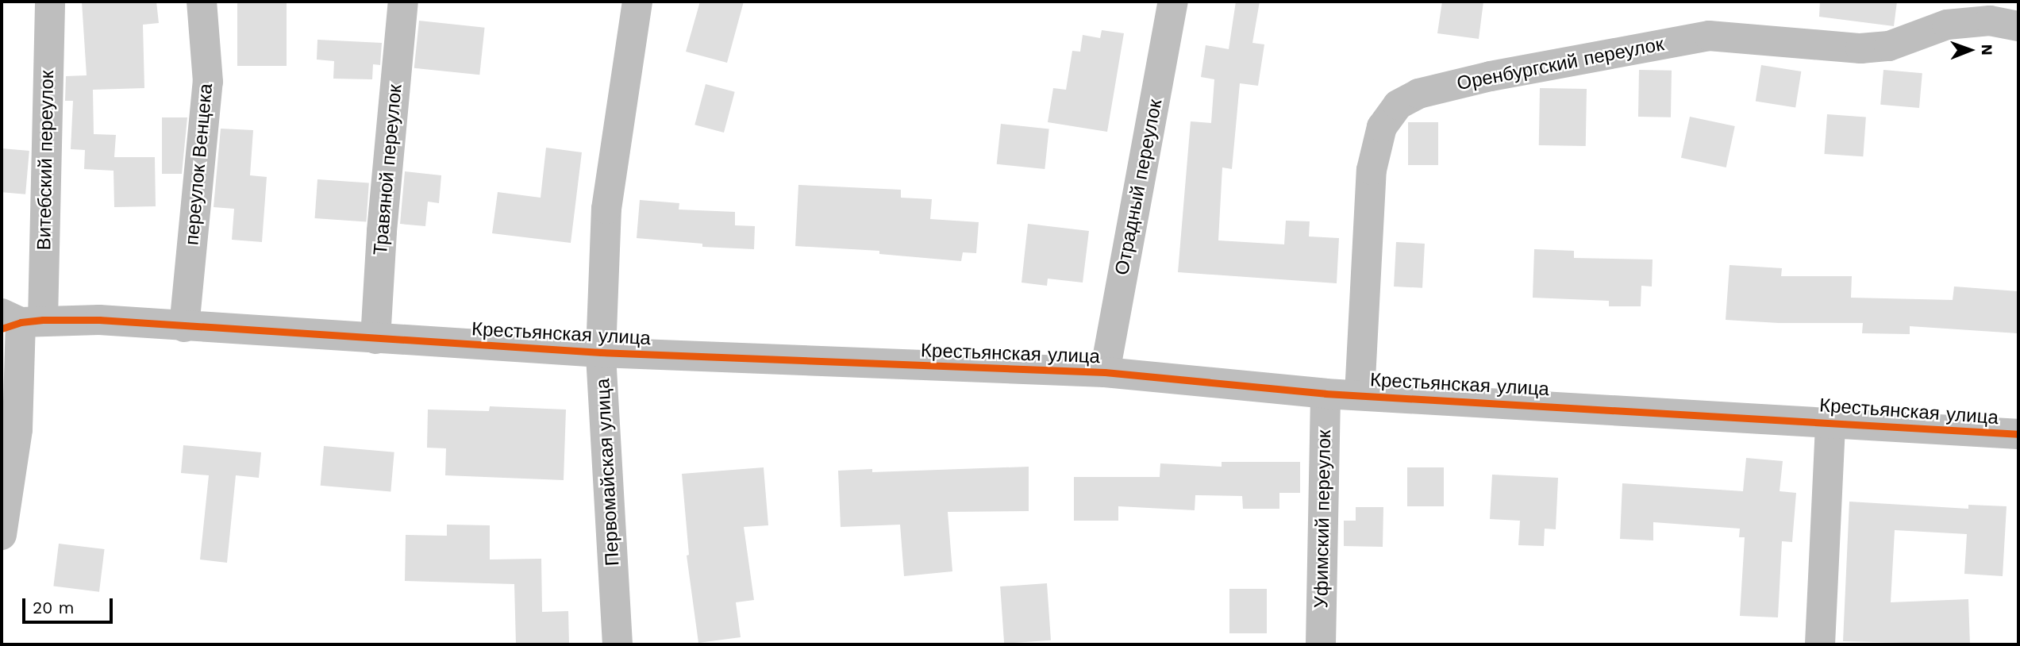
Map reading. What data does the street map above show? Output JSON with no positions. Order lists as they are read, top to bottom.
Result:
{
  "streets": {
    "street": [
      "Оренбургский переулок",
      "Витебский переулок",
      "переулок Венцека",
      "Травяной переулок",
      "Отрадный переулок",
      "Крестьянская улица",
      "Первомайская улица",
      "Уфимский переулок"
    ]
  },
  "crossings": [
    ["Оренбургский переулок", "Крестьянская улица"],
    ["Витебский переулок", "Крестьянская улица"],
    ["переулок Венцека", "Крестьянская улица"],
    ["Травяной переулок", "Крестьянская улица"],
    ["Отрадный переулок", "Крестьянская улица"],
    ["Крестьянская улица", "Первомайская улица"],
    ["Крестьянская улица", "Уфимский переулок"]
  ],
  "scale_bar": "20 m",
  "north": "right"
}
